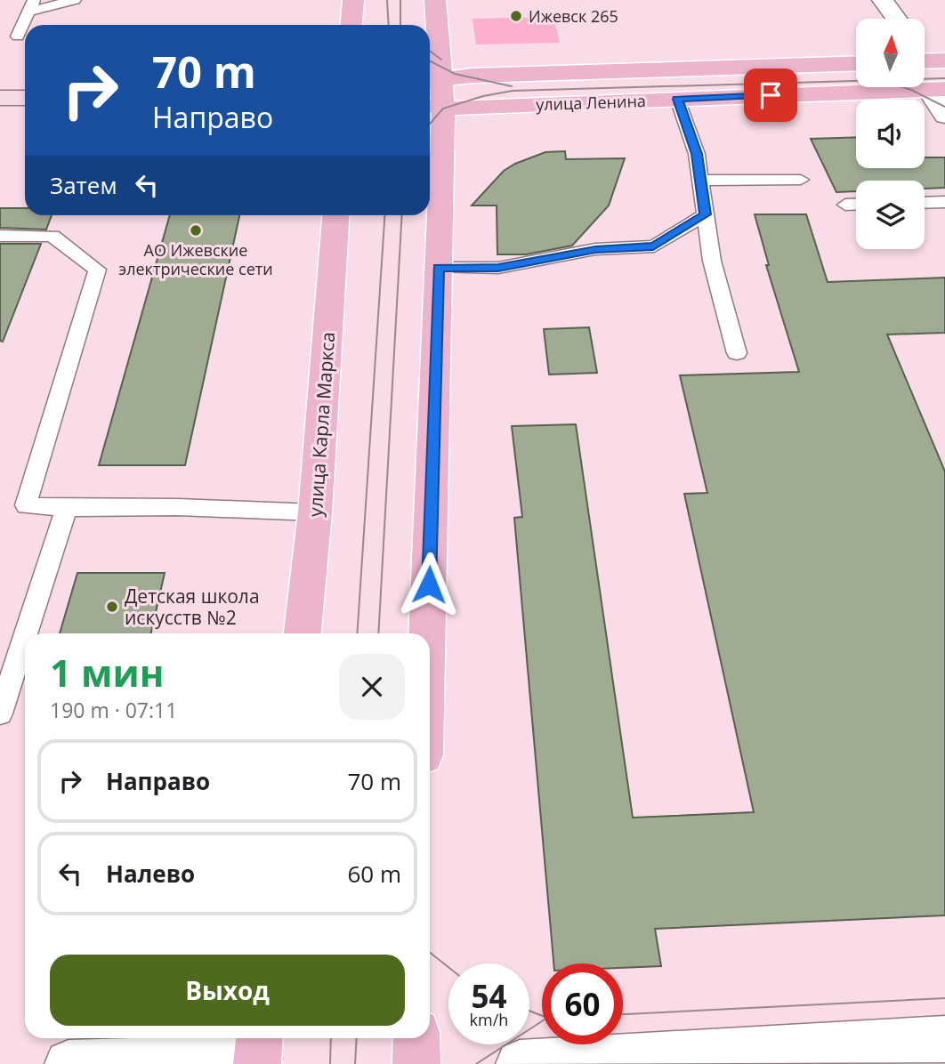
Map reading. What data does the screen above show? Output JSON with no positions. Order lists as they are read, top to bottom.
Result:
{
  "streets": {
    "main road": ["улица Ленина", "улица Карла Маркса"]
  },
  "places": ["Ижевск 265", "АО Ижевские электрические сети", "Детская школа искусств №2"],
  "north": "top",
  "page": {
    "turn": ["70 m", "Направо"],
    "then": "Затем",
    "heading": ["1 мин", "190 m · 07:11"],
    "list": [
      {
        "name": "Направо",
        "value": "70 m"
      },
      {
        "name": "Налево",
        "value": "60 m"
      }
    ],
    "buttons": "Выход",
    "speed": "54 km/h",
    "limit": "60"
  }
}
